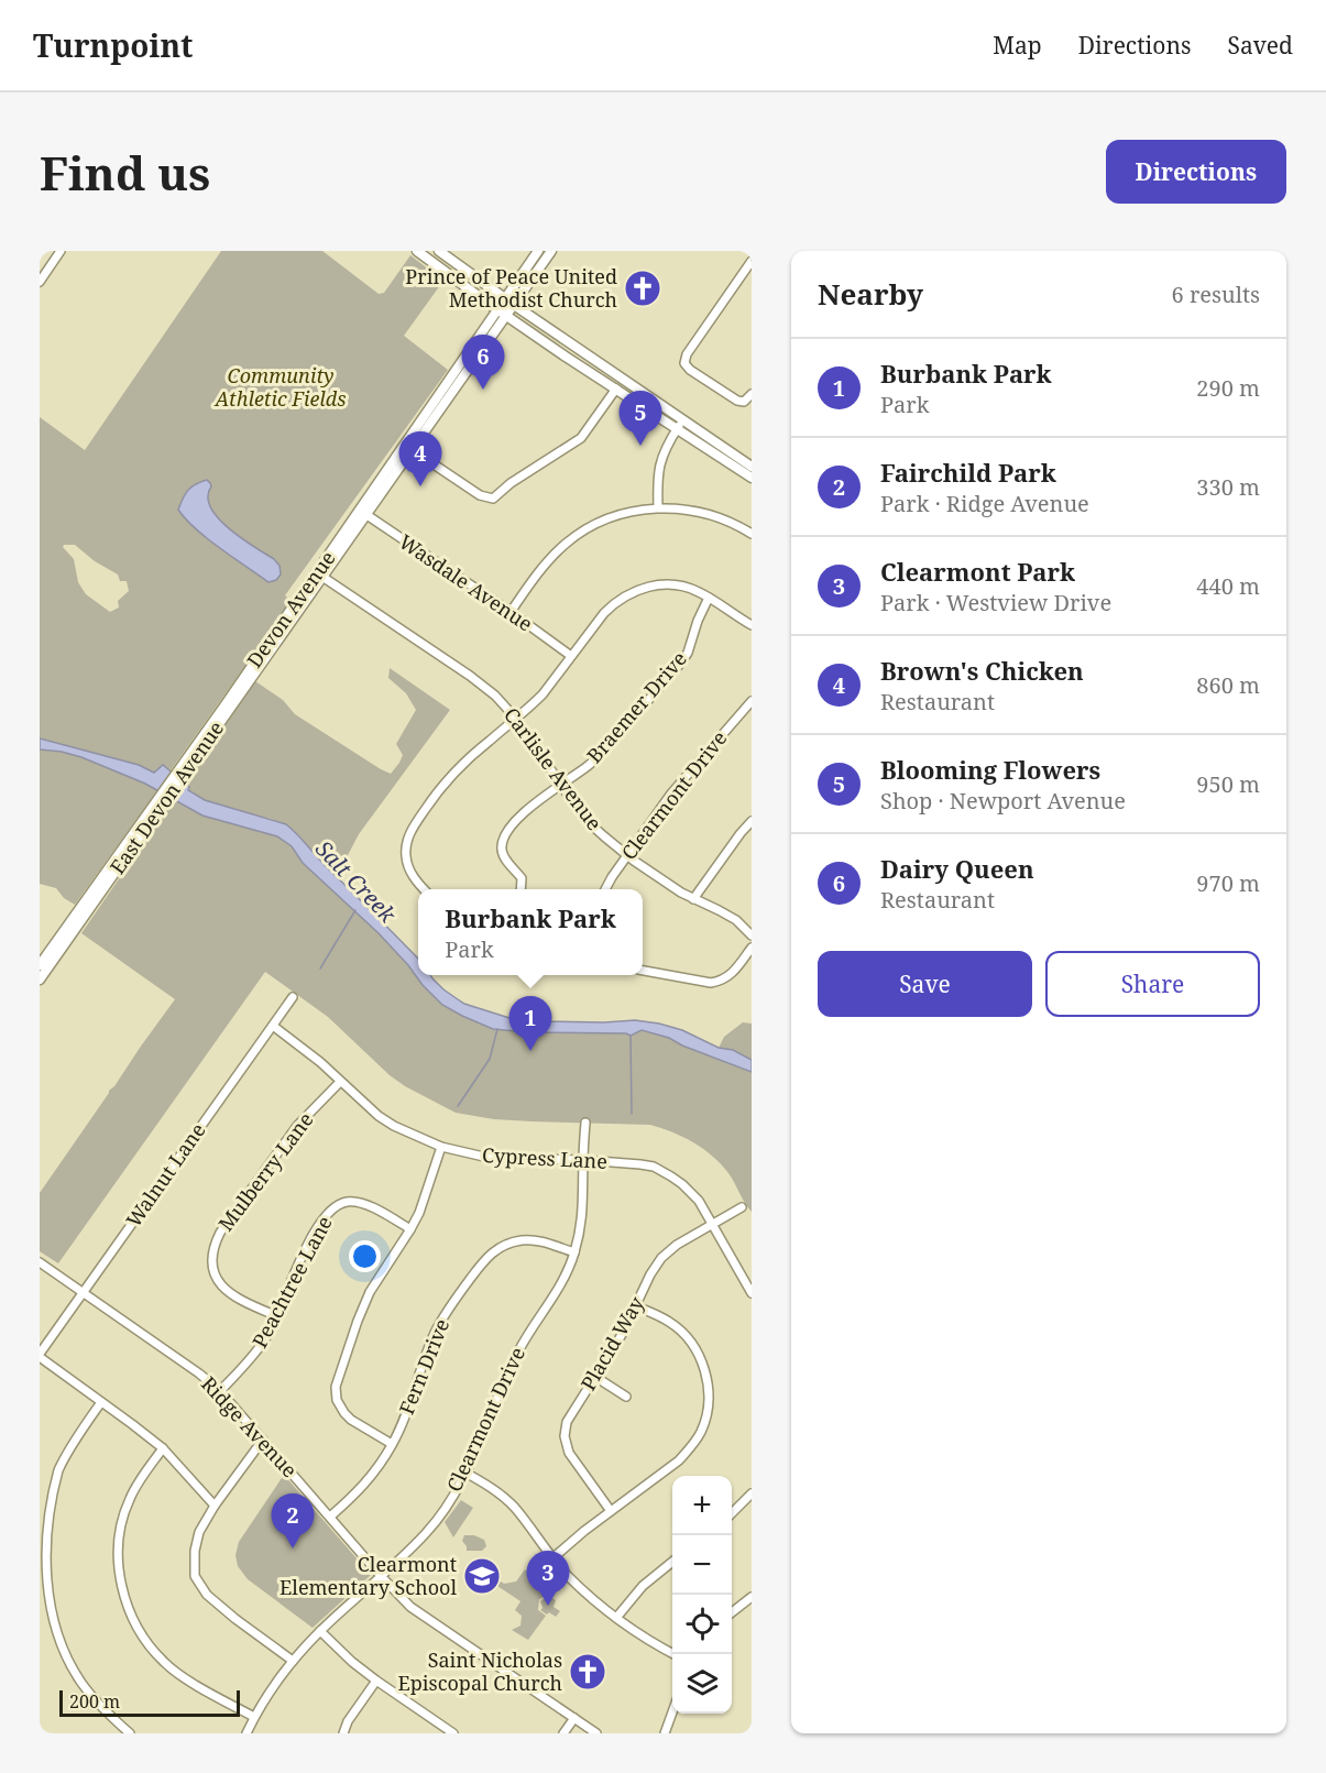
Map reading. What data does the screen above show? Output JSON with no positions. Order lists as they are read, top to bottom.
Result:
{
  "streets": {
    "main road": ["Devon Avenue", "East Devon Avenue"],
    "street": [
      "Wasdale Avenue",
      "Braemer Drive",
      "Carlisle Avenue",
      "Clearmont Drive",
      "Cypress Lane",
      "Mulberry Lane",
      "Walnut Lane",
      "Peachtree Lane",
      "Placid Way",
      "Fern Drive",
      "Ridge Avenue"
    ]
  },
  "crossings": [
    ["Wasdale Avenue", "Devon Avenue"],
    ["Devon Avenue", "Carlisle Avenue"],
    ["Devon Avenue", "East Devon Avenue"],
    ["Braemer Drive", "Carlisle Avenue"],
    ["Carlisle Avenue", "Clearmont Drive"],
    ["Clearmont Drive", "Cypress Lane"],
    ["Clearmont Drive", "Fern Drive"],
    ["Clearmont Drive", "Ridge Avenue"],
    ["Cypress Lane", "Mulberry Lane"],
    ["Cypress Lane", "Walnut Lane"],
    ["Cypress Lane", "Placid Way"],
    ["Mulberry Lane", "Peachtree Lane"],
    ["Walnut Lane", "Ridge Avenue"],
    ["Peachtree Lane", "Ridge Avenue"],
    ["Fern Drive", "Ridge Avenue"]
  ],
  "water": ["Salt Creek"],
  "parks": ["Community Athletic Fields"],
  "places": {
    "church": ["Prince of Peace United Methodist Church", "Saint Nicholas Episcopal Church"],
    "school or university": ["Clearmont Elementary School"]
  },
  "scale_bar": "200 m",
  "page": {
    "header": "Turnpoint",
    "nav": ["Map", "Directions", "Saved"],
    "buttons": [
      "Directions",
      ["Save", "Share"]
    ],
    "title": "Find us",
    "heading": ["Nearby", "6 results"],
    "pins": [
      "6",
      "5",
      "4",
      "1",
      "2",
      "3"
    ],
    "list": [
      {
        "mark": "1",
        "name": "Burbank Park",
        "note": "Park",
        "value": "290 m"
      },
      {
        "mark": "2",
        "name": "Fairchild Park",
        "note": "Park · Ridge Avenue",
        "value": "330 m"
      },
      {
        "mark": "3",
        "name": "Clearmont Park",
        "note": "Park · Westview Drive",
        "value": "440 m"
      },
      {
        "mark": "4",
        "name": "Brown's Chicken",
        "note": "Restaurant",
        "value": "860 m"
      },
      {
        "mark": "5",
        "name": "Blooming Flowers",
        "note": "Shop · Newport Avenue",
        "value": "950 m"
      },
      {
        "mark": "6",
        "name": "Dairy Queen",
        "note": "Restaurant",
        "value": "970 m"
      }
    ],
    "popup": ["Burbank Park", "Park"],
    "map_buttons": ["+", "−"],
    "scale": "200 m"
  }
}
